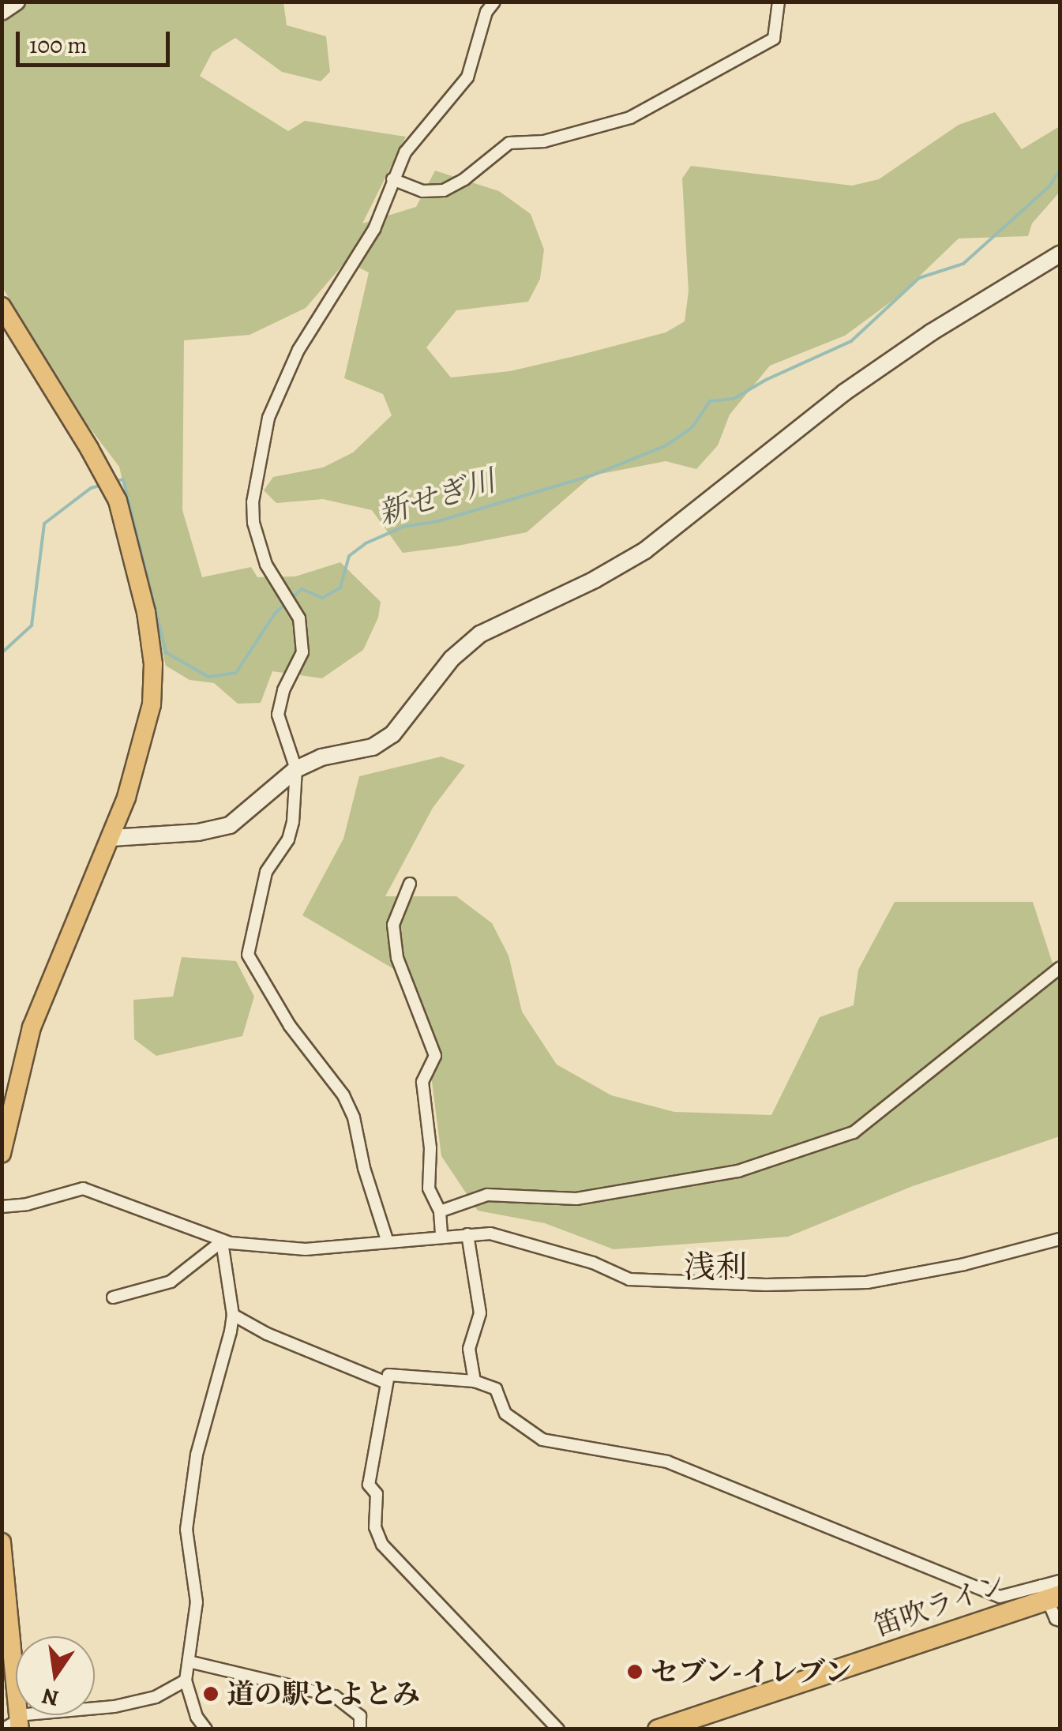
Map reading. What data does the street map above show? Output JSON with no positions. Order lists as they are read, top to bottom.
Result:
{
  "streets": {
    "highway": ["笛吹ライン"]
  },
  "districts": ["浅利"],
  "water": ["新せぎ川"],
  "places": ["セブン-イレブン", "道の駅とよとみ"],
  "scale_bar": "100 m",
  "north": "bottom"
}
